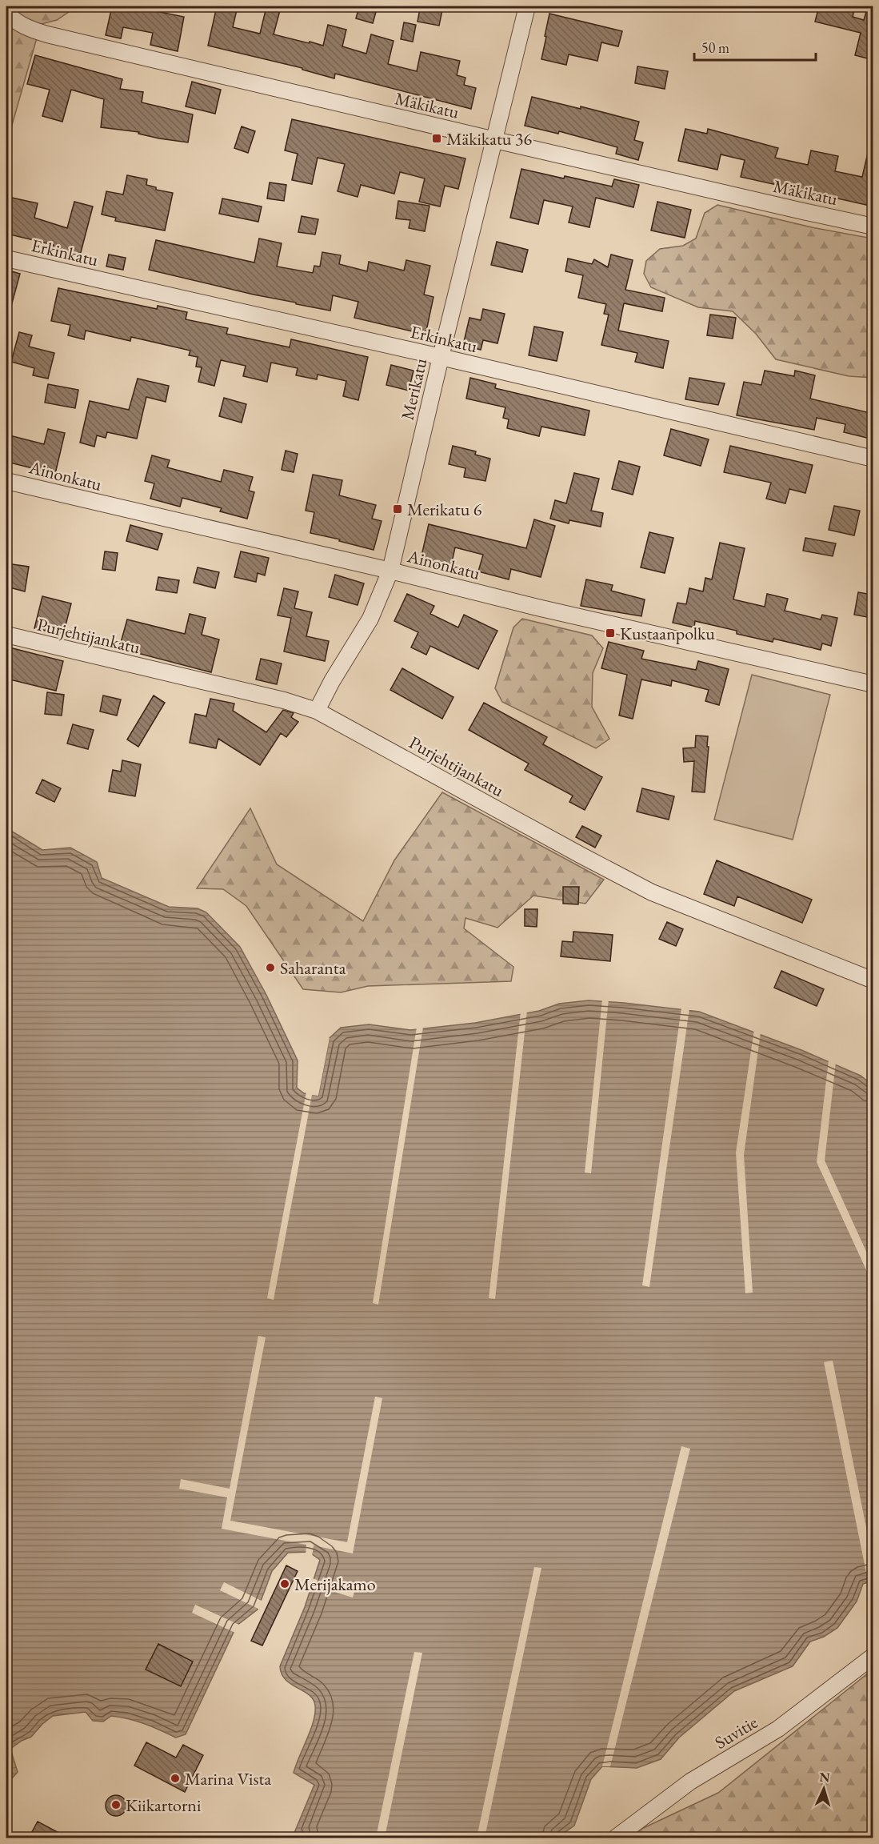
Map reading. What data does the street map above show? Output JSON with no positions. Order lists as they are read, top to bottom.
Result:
{
  "streets": {
    "street": [
      "Mäkikatu",
      "Erkinkatu",
      "Merikatu",
      "Ainonkatu",
      "Purjehtijankatu",
      "Suvitie"
    ]
  },
  "crossings": [
    ["Mäkikatu", "Merikatu"],
    ["Erkinkatu", "Merikatu"],
    ["Merikatu", "Ainonkatu"],
    ["Merikatu", "Purjehtijankatu"]
  ],
  "places": {
    "transit": ["Mäkikatu 36", "Merikatu 6", "Kustaanpolku"],
    "other": [
      "Saharanta",
      "Merijakamo",
      "Marina Vista",
      "Kiikartorni"
    ]
  },
  "scale_bar": "50 m",
  "north": "top"
}
